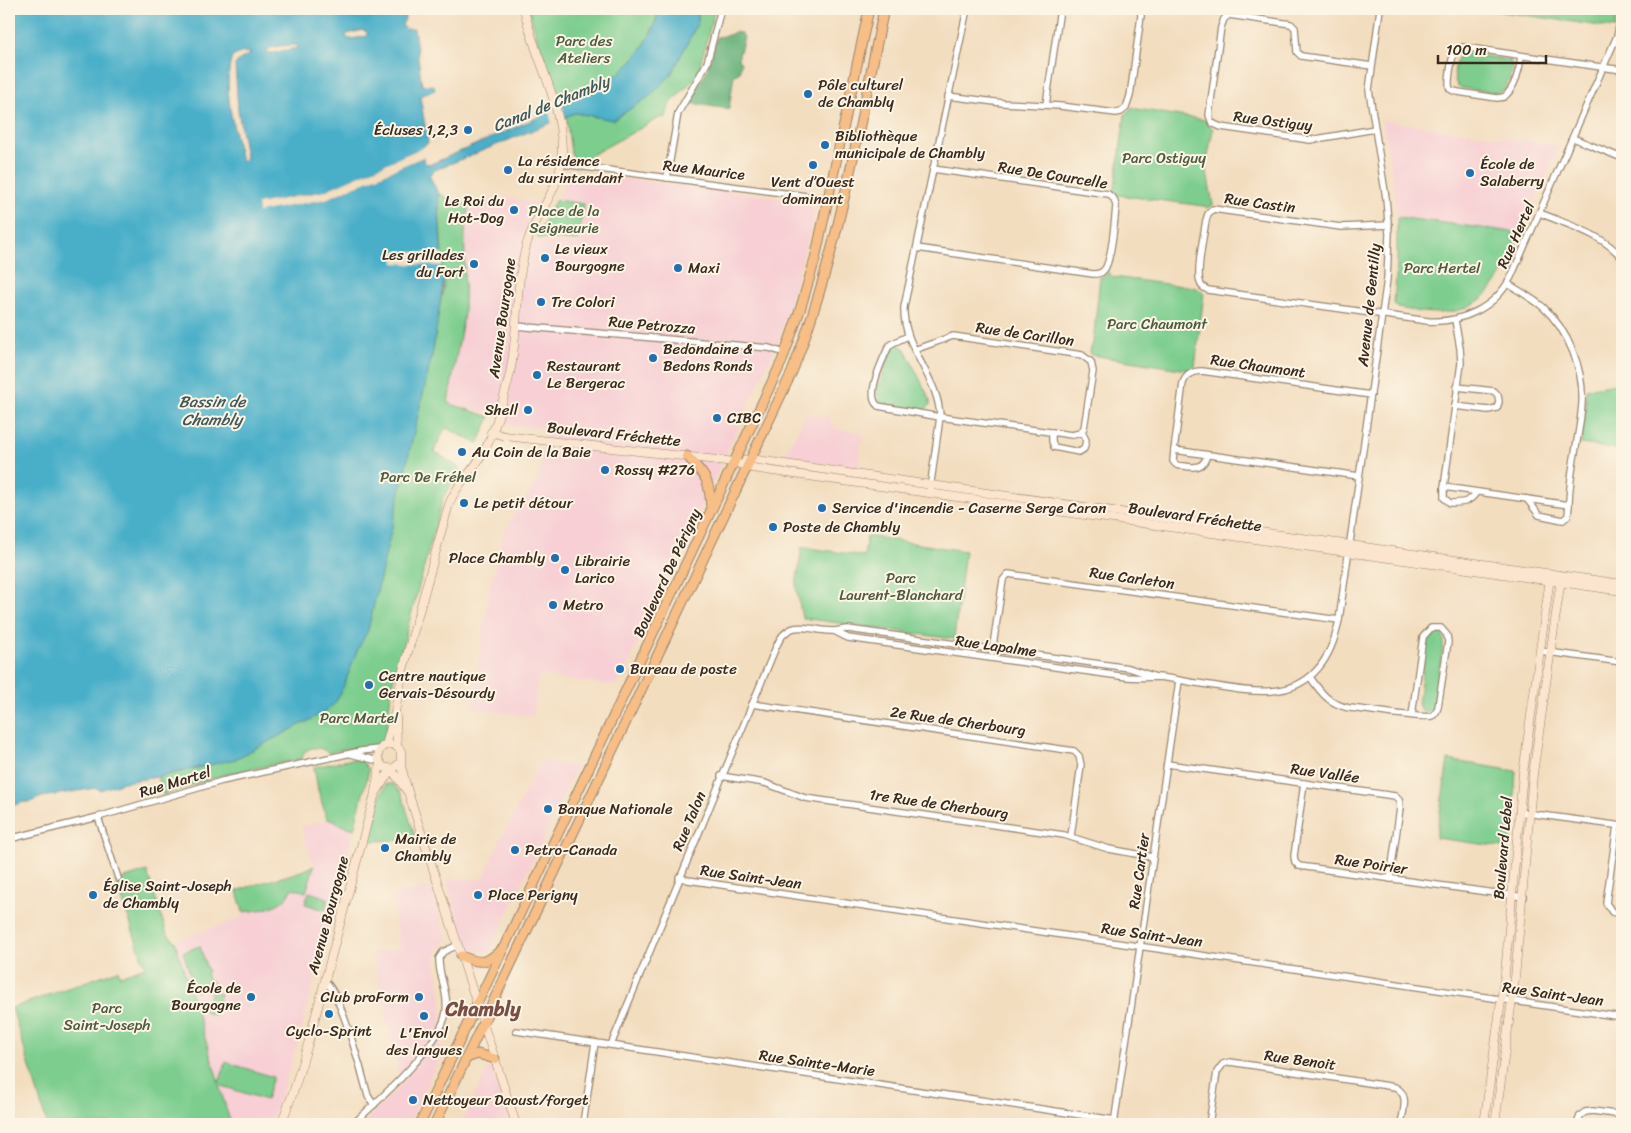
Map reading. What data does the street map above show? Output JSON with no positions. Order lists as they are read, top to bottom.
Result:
{
  "streets": {
    "main road": ["Boulevard De Périgny"],
    "street": [
      "Rue Ostiguy",
      "Rue Maurice",
      "Rue De Courcelle",
      "Rue Castin",
      "Rue Hertel",
      "Avenue de Gentilly",
      "Avenue Bourgogne",
      "Rue Petrozza",
      "Rue de Carillon",
      "Rue Chaumont",
      "Boulevard Fréchette",
      "Rue Carleton",
      "Rue Lapalme",
      "2e Rue de Cherbourg",
      "Rue Vallée",
      "Rue Martel",
      "1re Rue de Cherbourg",
      "Rue Talon",
      "Boulevard Lebel",
      "Rue Poirier",
      "Rue Cartier",
      "Rue Saint-Jean",
      "Rue Benoit",
      "Rue Sainte-Marie"
    ]
  },
  "crossings": [
    ["Rue Ostiguy", "Avenue de Gentilly"],
    ["Rue Maurice", "Avenue Bourgogne"],
    ["Rue Maurice", "Boulevard De Périgny"],
    ["Rue Castin", "Rue Hertel"],
    ["Rue Castin", "Avenue de Gentilly"],
    ["Rue Hertel", "Avenue de Gentilly"],
    ["Avenue de Gentilly", "Rue Chaumont"],
    ["Avenue de Gentilly", "Boulevard Fréchette"],
    ["Avenue de Gentilly", "Rue Lapalme"],
    ["Avenue Bourgogne", "Rue Petrozza"],
    ["Avenue Bourgogne", "Boulevard Fréchette"],
    ["Avenue Bourgogne", "Rue Martel"],
    ["Rue Petrozza", "Boulevard De Périgny"],
    ["Boulevard Fréchette", "Boulevard De Périgny"],
    ["Boulevard Fréchette", "Rue Lapalme"],
    ["Boulevard Fréchette", "Boulevard Lebel"],
    ["Rue Carleton", "Rue Lapalme"],
    ["Rue Lapalme", "Rue Talon"],
    ["Rue Lapalme", "Rue Cartier"],
    ["2e Rue de Cherbourg", "1re Rue de Cherbourg"],
    ["2e Rue de Cherbourg", "Rue Talon"],
    ["Rue Vallée", "Rue Poirier"],
    ["Rue Vallée", "Rue Cartier"],
    ["1re Rue de Cherbourg", "Rue Talon"],
    ["1re Rue de Cherbourg", "Rue Cartier"],
    ["Rue Talon", "Rue Saint-Jean"],
    ["Rue Talon", "Rue Sainte-Marie"],
    ["Boulevard Lebel", "Rue Poirier"],
    ["Boulevard Lebel", "Rue Saint-Jean"],
    ["Rue Cartier", "Rue Saint-Jean"],
    ["Rue Cartier", "Rue Sainte-Marie"]
  ],
  "districts": ["Chambly"],
  "water": ["Canal de Chambly", "Bassin de Chambly"],
  "parks": [
    "Parc des Ateliers",
    "Parc Ostiguy",
    "Place de la Seigneurie",
    "Parc Hertel",
    "Parc Chaumont",
    "Parc De Fréhel",
    "Parc Laurent-Blanchard",
    "Parc Martel",
    "Parc Saint-Joseph"
  ],
  "places": [
    "Pôle culturel de Chambly",
    "Écluses 1,2,3",
    "Bibliothèque municipale de Chambly",
    "Vent d’Ouest dominant",
    "La résidence du surintendant",
    "École de Salaberry",
    "Le Roi du Hot-Dog",
    "Le vieux Bourgogne",
    "Les grillades du Fort",
    "Maxi",
    "Tre Colori",
    "Bedondaine & Bedons Ronds",
    "Restaurant Le Bergerac",
    "Shell",
    "CIBC",
    "Au Coin de la Baie",
    "Rossy #276",
    "Le petit détour",
    "Service d'incendie - Caserne Serge Caron",
    "Poste de Chambly",
    "Place Chambly",
    "Librairie Larico",
    "Metro",
    "Bureau de poste",
    "Centre nautique Gervais-Désourdy",
    "Banque Nationale",
    "Mairie de Chambly",
    "Petro-Canada",
    "Église Saint-Joseph de Chambly",
    "Place Perigny",
    "École de Bourgogne",
    "Club proForm",
    "Cyclo-Sprint",
    "L'Envol des langues",
    "Nettoyeur Daoust/forget"
  ],
  "scale_bar": "100 m"
}
